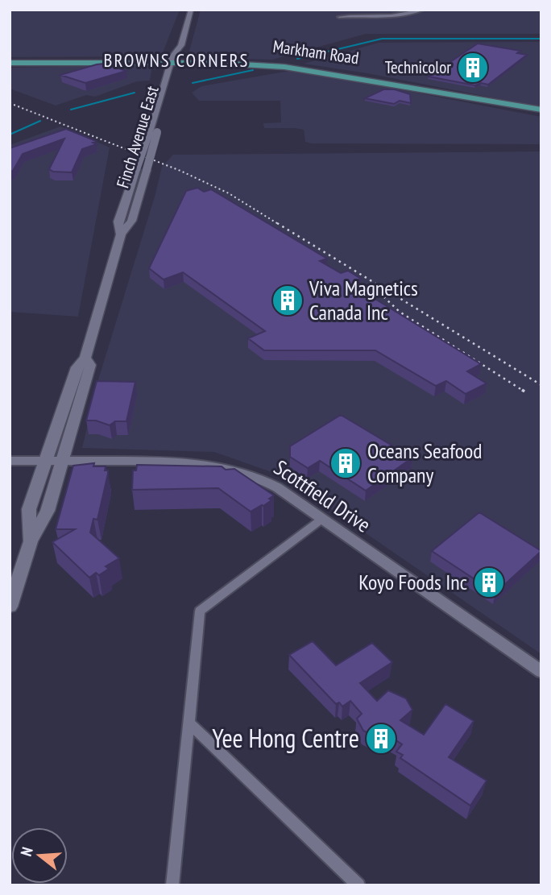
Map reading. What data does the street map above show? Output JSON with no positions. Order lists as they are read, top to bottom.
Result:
{
  "streets": {
    "main road": ["Markham Road", "Finch Avenue East"],
    "street": ["Scottfield Drive"]
  },
  "crossings": [
    ["Markham Road", "Finch Avenue East"],
    ["Finch Avenue East", "Scottfield Drive"]
  ],
  "districts": ["BROWNS CORNERS"],
  "places": {
    "building": [
      "Technicolor",
      "Viva Magnetics Canada Inc",
      "Oceans Seafood Company",
      "Koyo Foods Inc",
      "Yee Hong Centre"
    ]
  },
  "north": "left"
}
